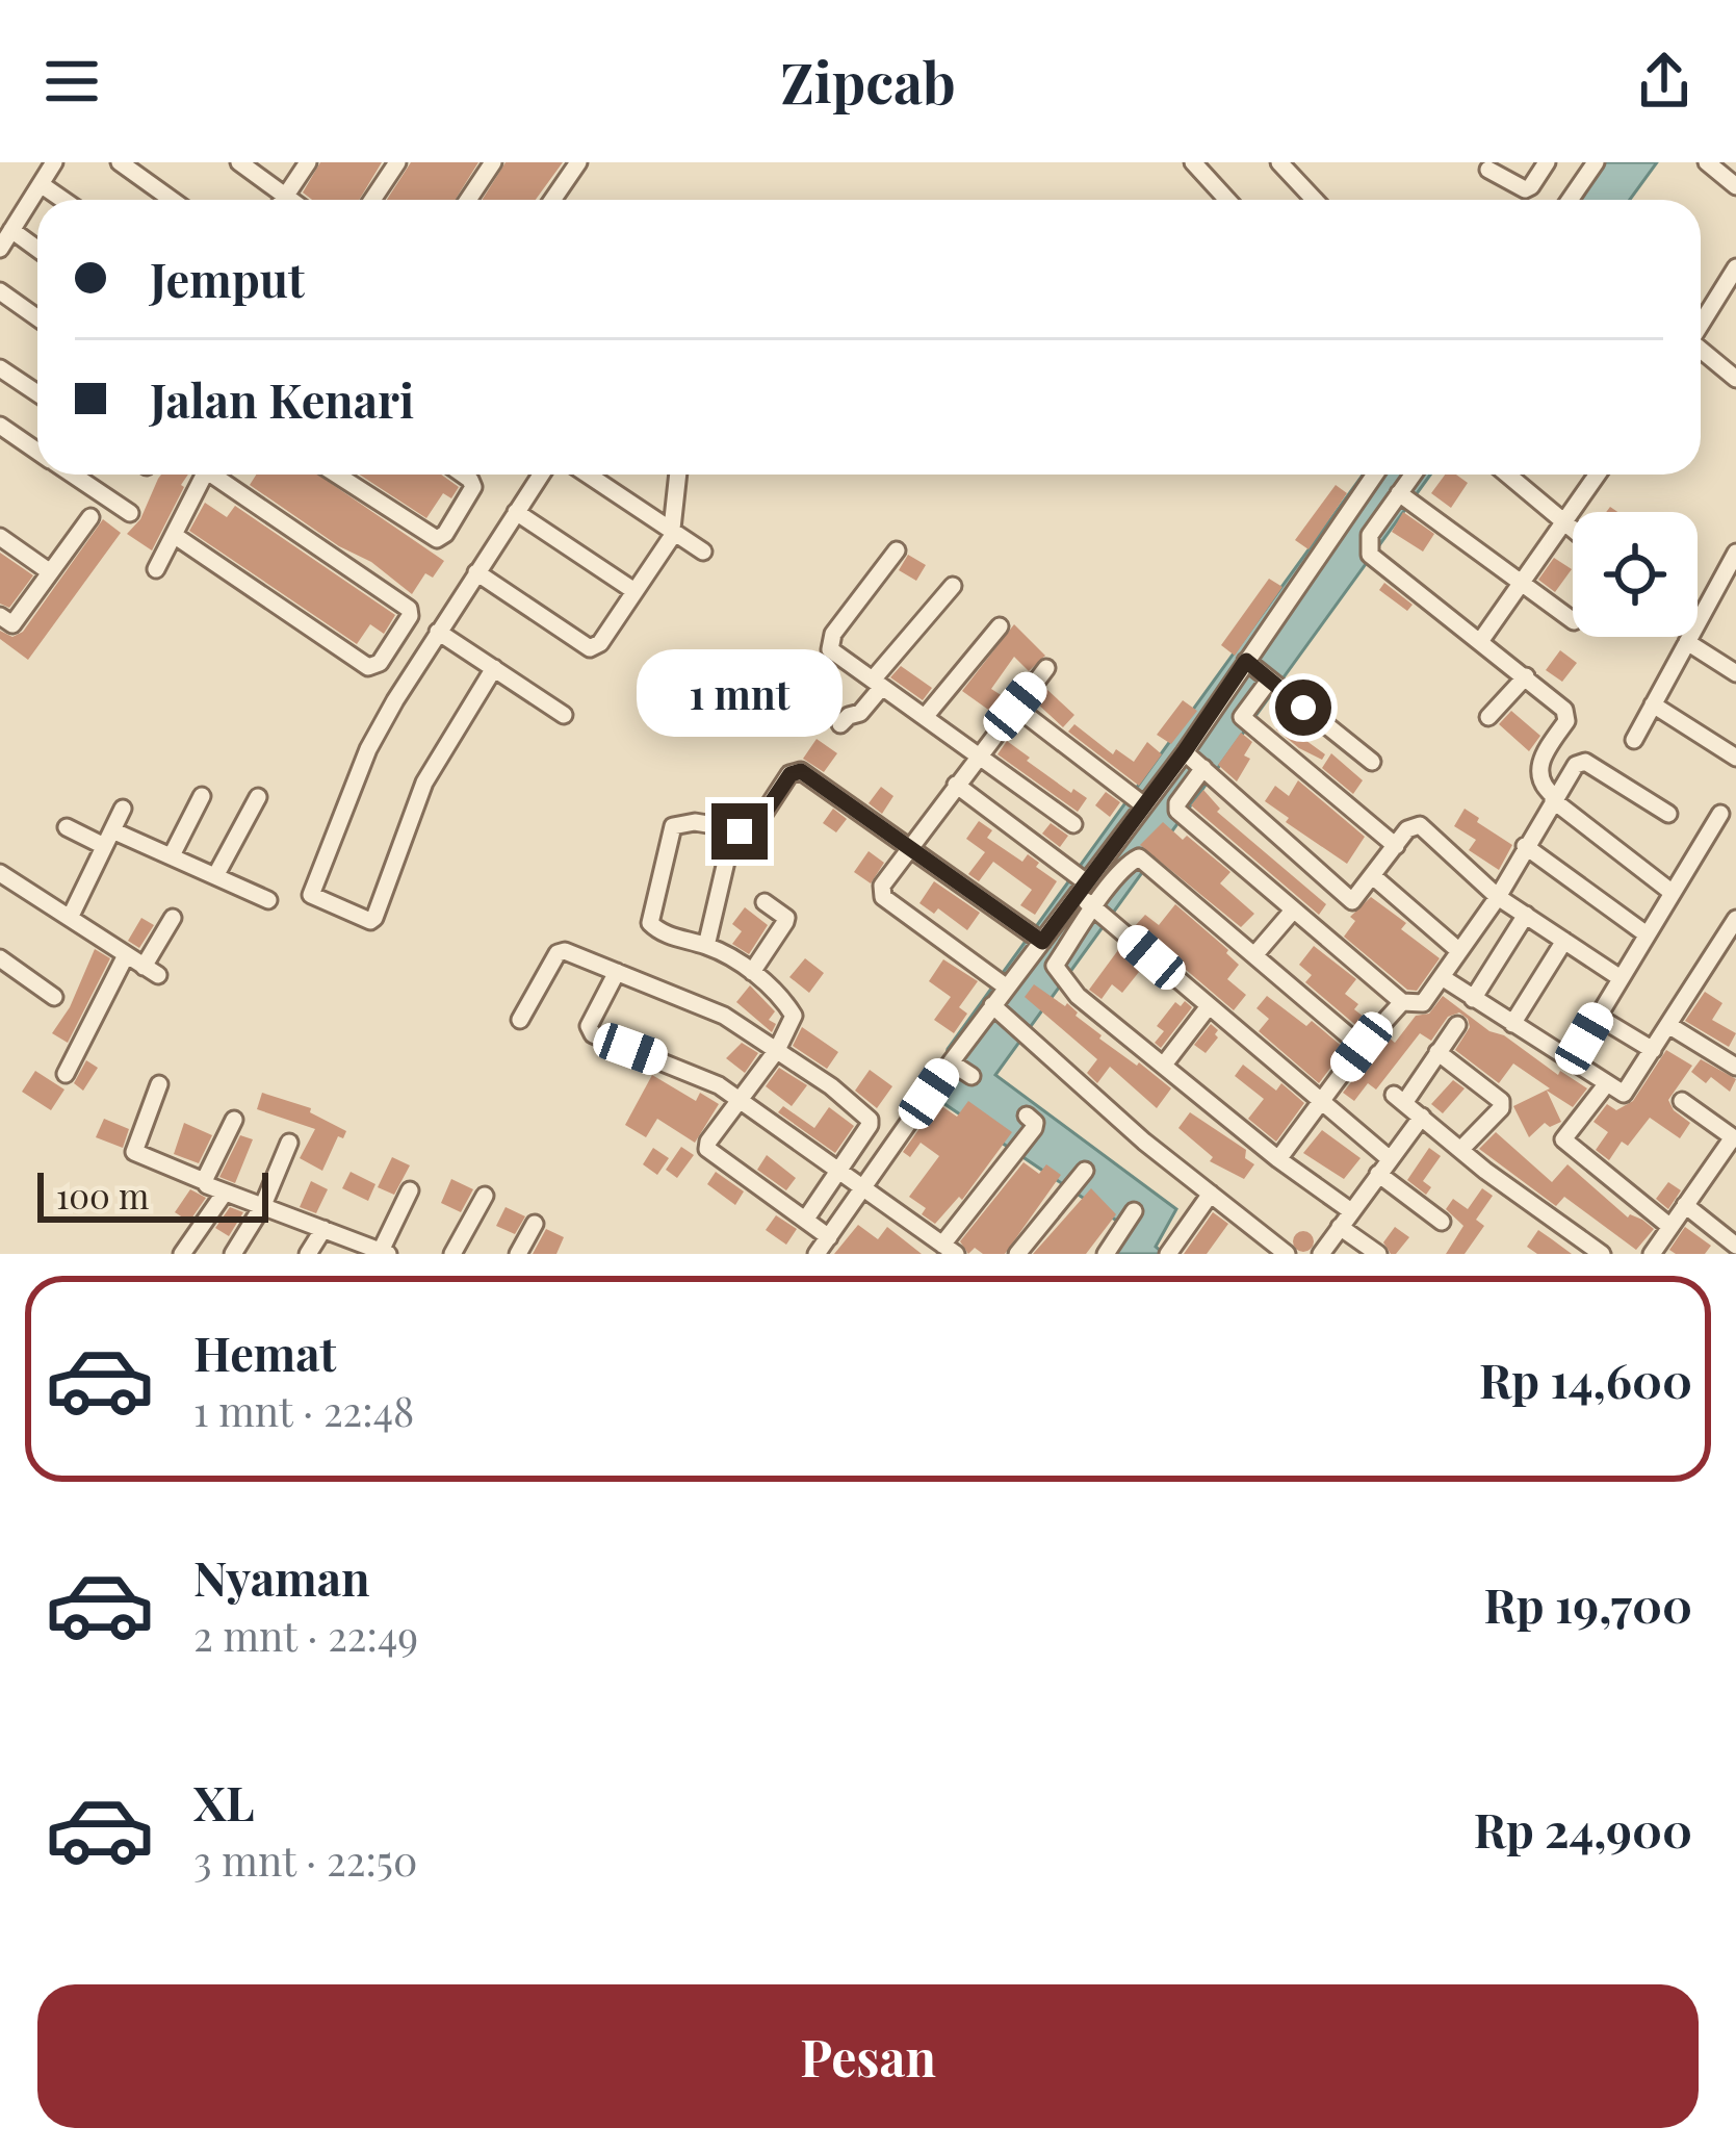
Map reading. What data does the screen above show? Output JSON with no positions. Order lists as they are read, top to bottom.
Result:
{
  "scale_bar": "100 m",
  "page": {
    "header": "Zipcab",
    "banner": ["Jemput", "Jalan Kenari"],
    "bubble": "1 mnt",
    "scale": "100 m",
    "list": [
      {
        "name": "Hemat",
        "note": "1 mnt · 22:48",
        "value": "Rp 14,600"
      },
      {
        "name": "Nyaman",
        "note": "2 mnt · 22:49",
        "value": "Rp 19,700"
      },
      {
        "name": "XL",
        "note": "3 mnt · 22:50",
        "value": "Rp 24,900"
      }
    ],
    "buttons": "Pesan"
  }
}
